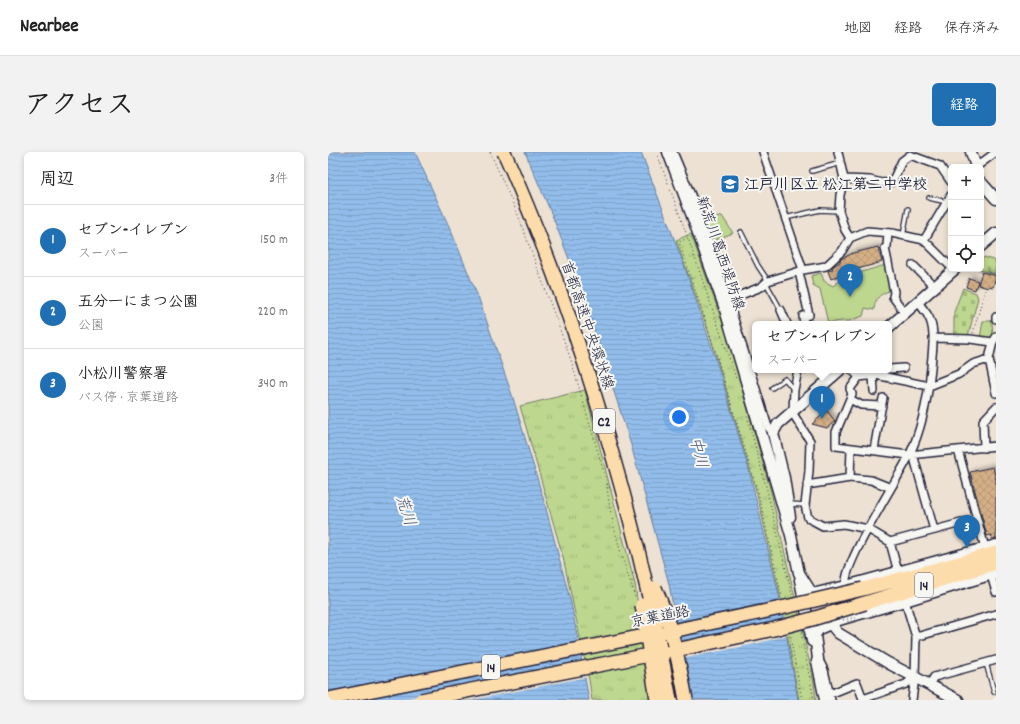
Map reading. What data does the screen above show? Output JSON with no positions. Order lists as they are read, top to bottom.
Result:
{
  "streets": {
    "highway": [
      "首都高速中央環状線",
      "C2",
      "14",
      "京葉道路"
    ],
    "street": ["新荒川葛西堤防線"]
  },
  "water": ["中川", "荒川"],
  "places": {
    "school or university": ["江戸川区立 松江第二中学校"]
  },
  "page": {
    "header": "Nearbee",
    "nav": ["地図", "経路", "保存済み"],
    "title": "アクセス",
    "buttons": "経路",
    "heading": ["周辺", "3件"],
    "map_buttons": ["+", "−"],
    "list": [
      {
        "mark": "1",
        "name": "セブン-イレブン",
        "note": "スーパー",
        "value": "150 m"
      },
      {
        "mark": "2",
        "name": "五分一にまつ公園",
        "note": "公園",
        "value": "220 m"
      },
      {
        "mark": "3",
        "name": "小松川警察署",
        "note": "バス停 · 京葉道路",
        "value": "340 m"
      }
    ],
    "pins": ["2", "1", "3"],
    "popup": ["セブン-イレブン", "スーパー"]
  }
}
